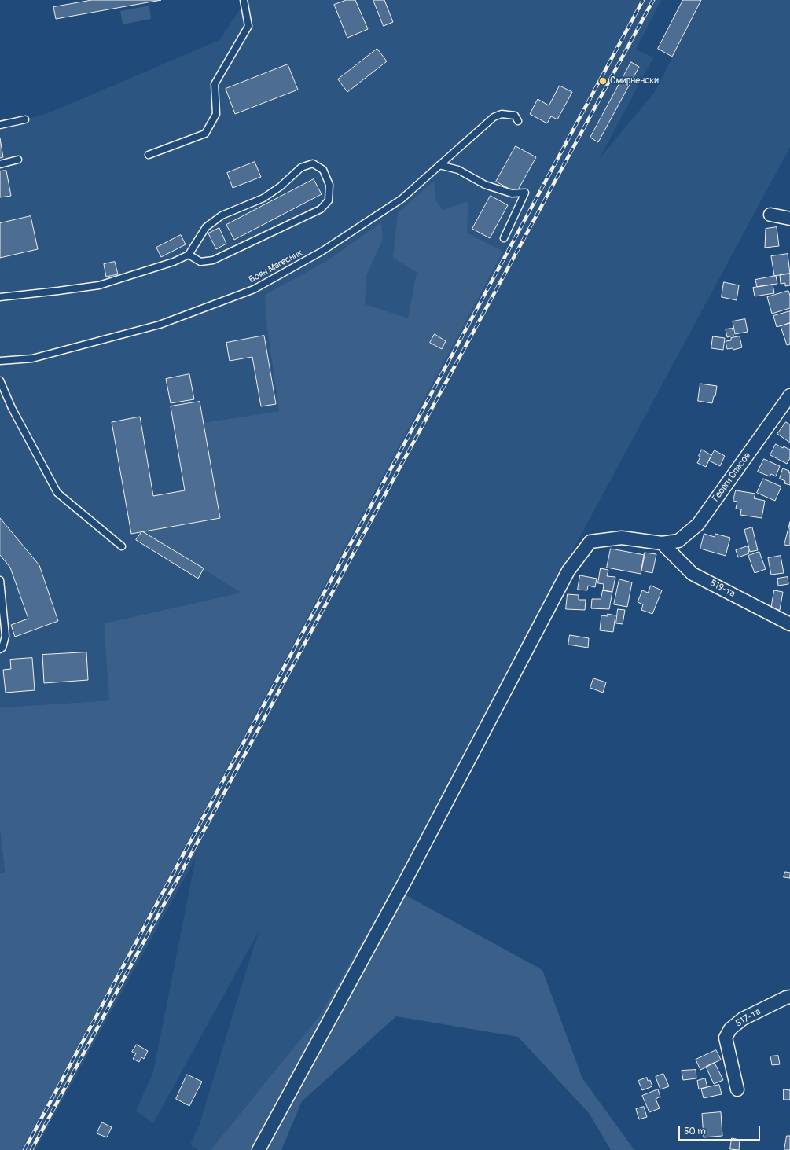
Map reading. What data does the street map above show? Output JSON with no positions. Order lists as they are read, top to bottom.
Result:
{
  "streets": {
    "street": ["Георги Спасов", "519-та", "517-та"],
    "lane": ["Боян Магесник"]
  },
  "crossings": [
    ["Георги Спасов", "519-та"]
  ],
  "places": ["Смирненски"],
  "scale_bar": "50 m"
}
